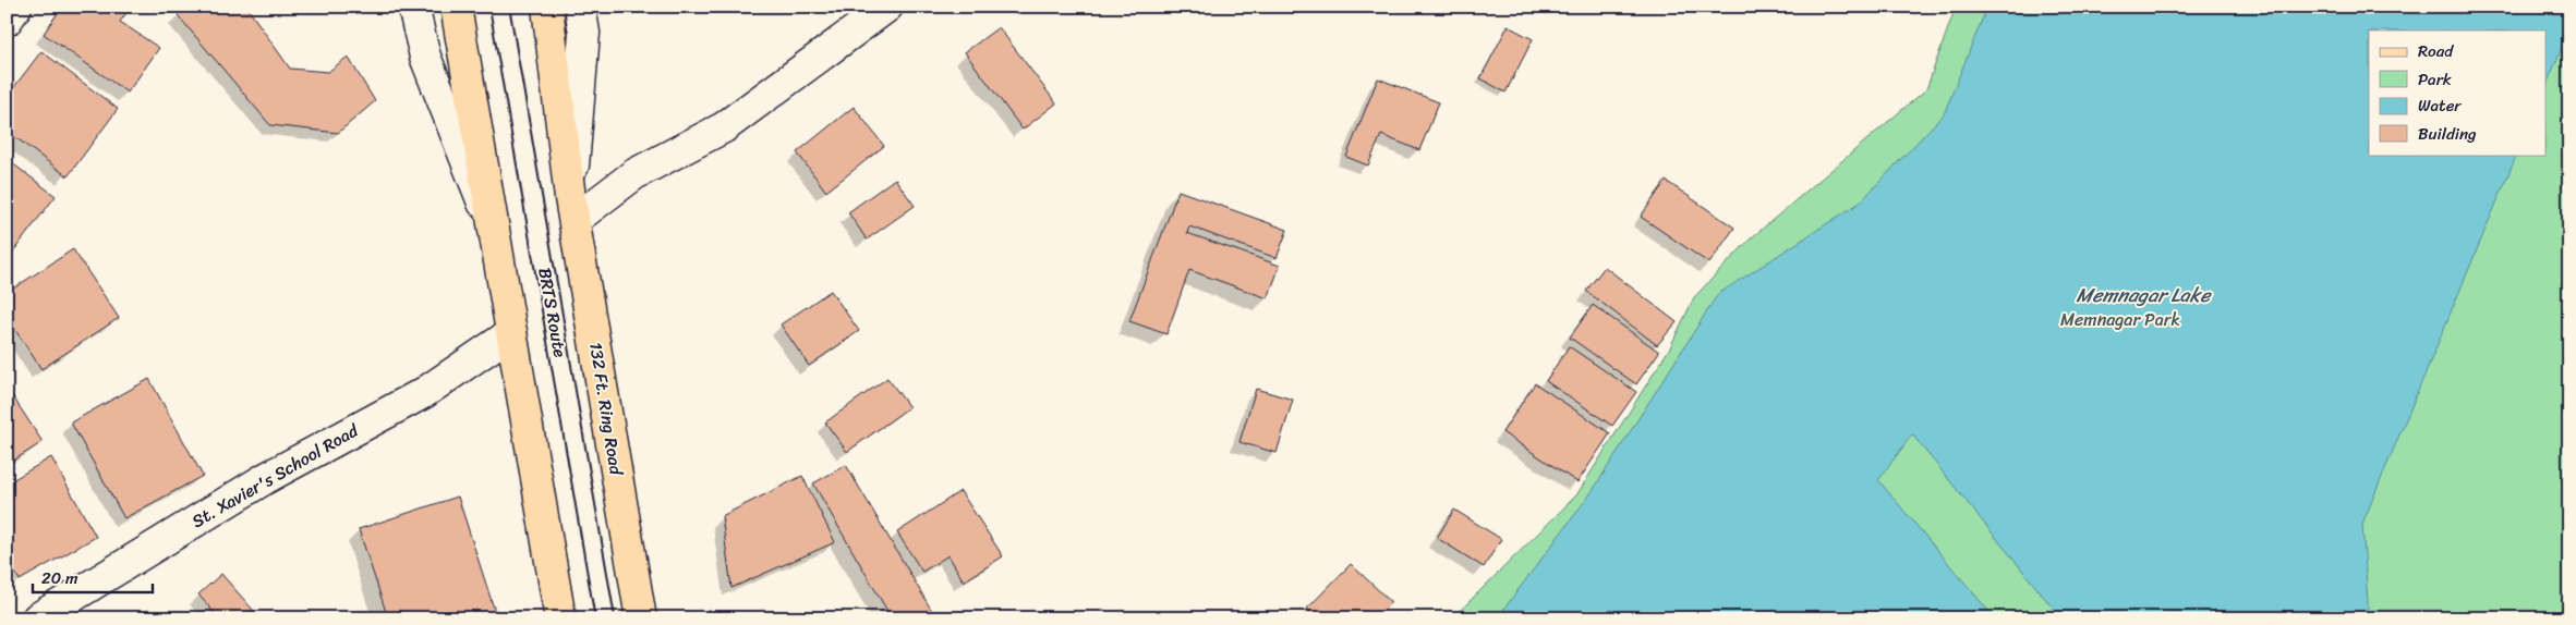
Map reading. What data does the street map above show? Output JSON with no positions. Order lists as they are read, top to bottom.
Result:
{
  "streets": {
    "main road": ["132 Ft. Ring Road"],
    "street": ["St. Xavier's School Road"],
    "lane": ["BRTS Route"]
  },
  "water": ["Memnagar Lake"],
  "parks": ["Memnagar Park"],
  "legend": [
    "Road",
    "Park",
    "Water",
    "Building"
  ],
  "scale_bar": "20 m"
}
